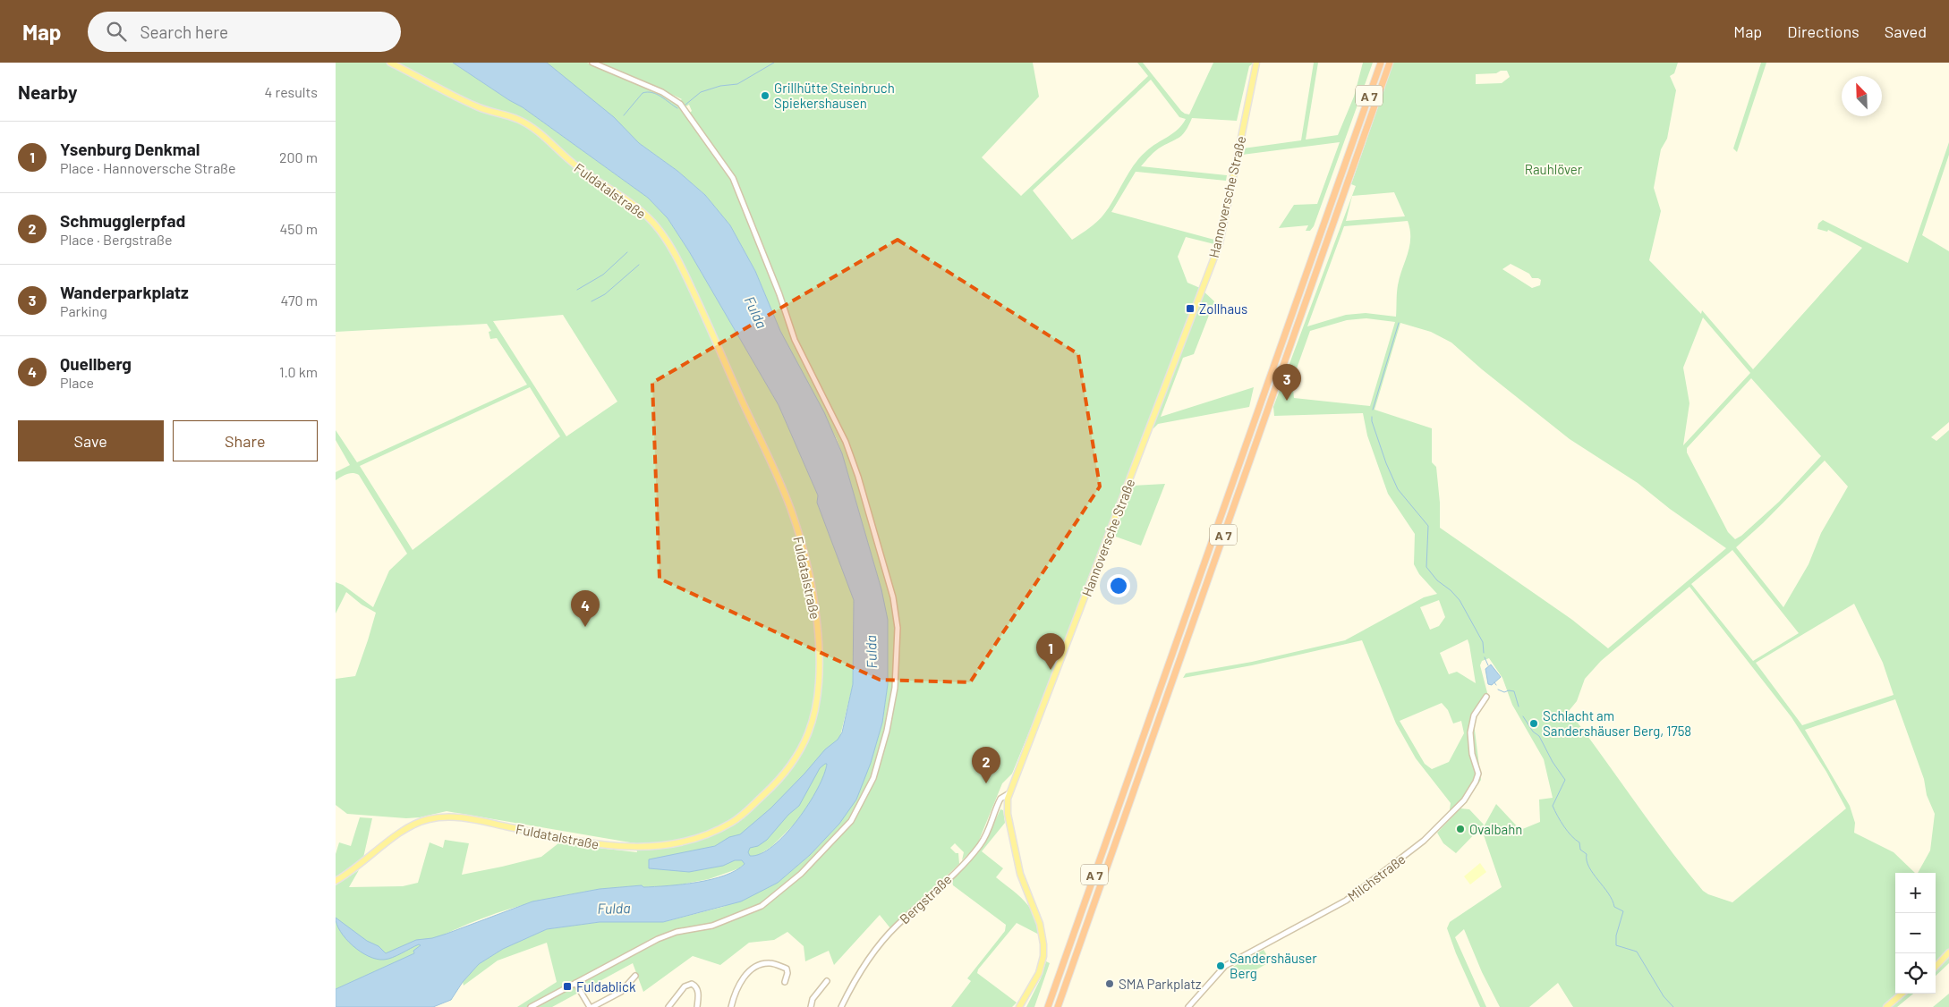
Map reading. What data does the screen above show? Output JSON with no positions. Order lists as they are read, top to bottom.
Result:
{
  "streets": {
    "highway": ["A 7"],
    "main road": ["Fuldatalstraße", "Hannoversche Straße"],
    "street": ["Milchstraße", "Bergstraße"]
  },
  "crossings": [
    ["Hannoversche Straße", "Bergstraße"]
  ],
  "water": ["Fulda"],
  "parks": ["Rauhlöver"],
  "places": {
    "other": [
      "Grillhütte Steinbruch Spiekershausen",
      "Schlacht am Sandershäuser Berg, 1758",
      "Ovalbahn",
      "Sandershäuser Berg",
      "SMA Parkplatz"
    ],
    "transit": ["Zollhaus", "Fuldablick"]
  },
  "north": "top left",
  "page": {
    "header": "Map",
    "search": "Search here",
    "nav": ["Map", "Directions", "Saved"],
    "heading": ["Nearby", "4 results"],
    "list": [
      {
        "mark": "1",
        "name": "Ysenburg Denkmal",
        "note": "Place · Hannoversche Straße",
        "value": "200 m"
      },
      {
        "mark": "2",
        "name": "Schmugglerpfad",
        "note": "Place · Bergstraße",
        "value": "450 m"
      },
      {
        "mark": "3",
        "name": "Wanderparkplatz",
        "note": "Parking",
        "value": "470 m"
      },
      {
        "mark": "4",
        "name": "Quellberg",
        "note": "Place",
        "value": "1.0 km"
      }
    ],
    "pins": [
      "3",
      "4",
      "1",
      "2"
    ],
    "buttons": ["Save", "Share"],
    "map_buttons": ["+", "−"]
  }
}
